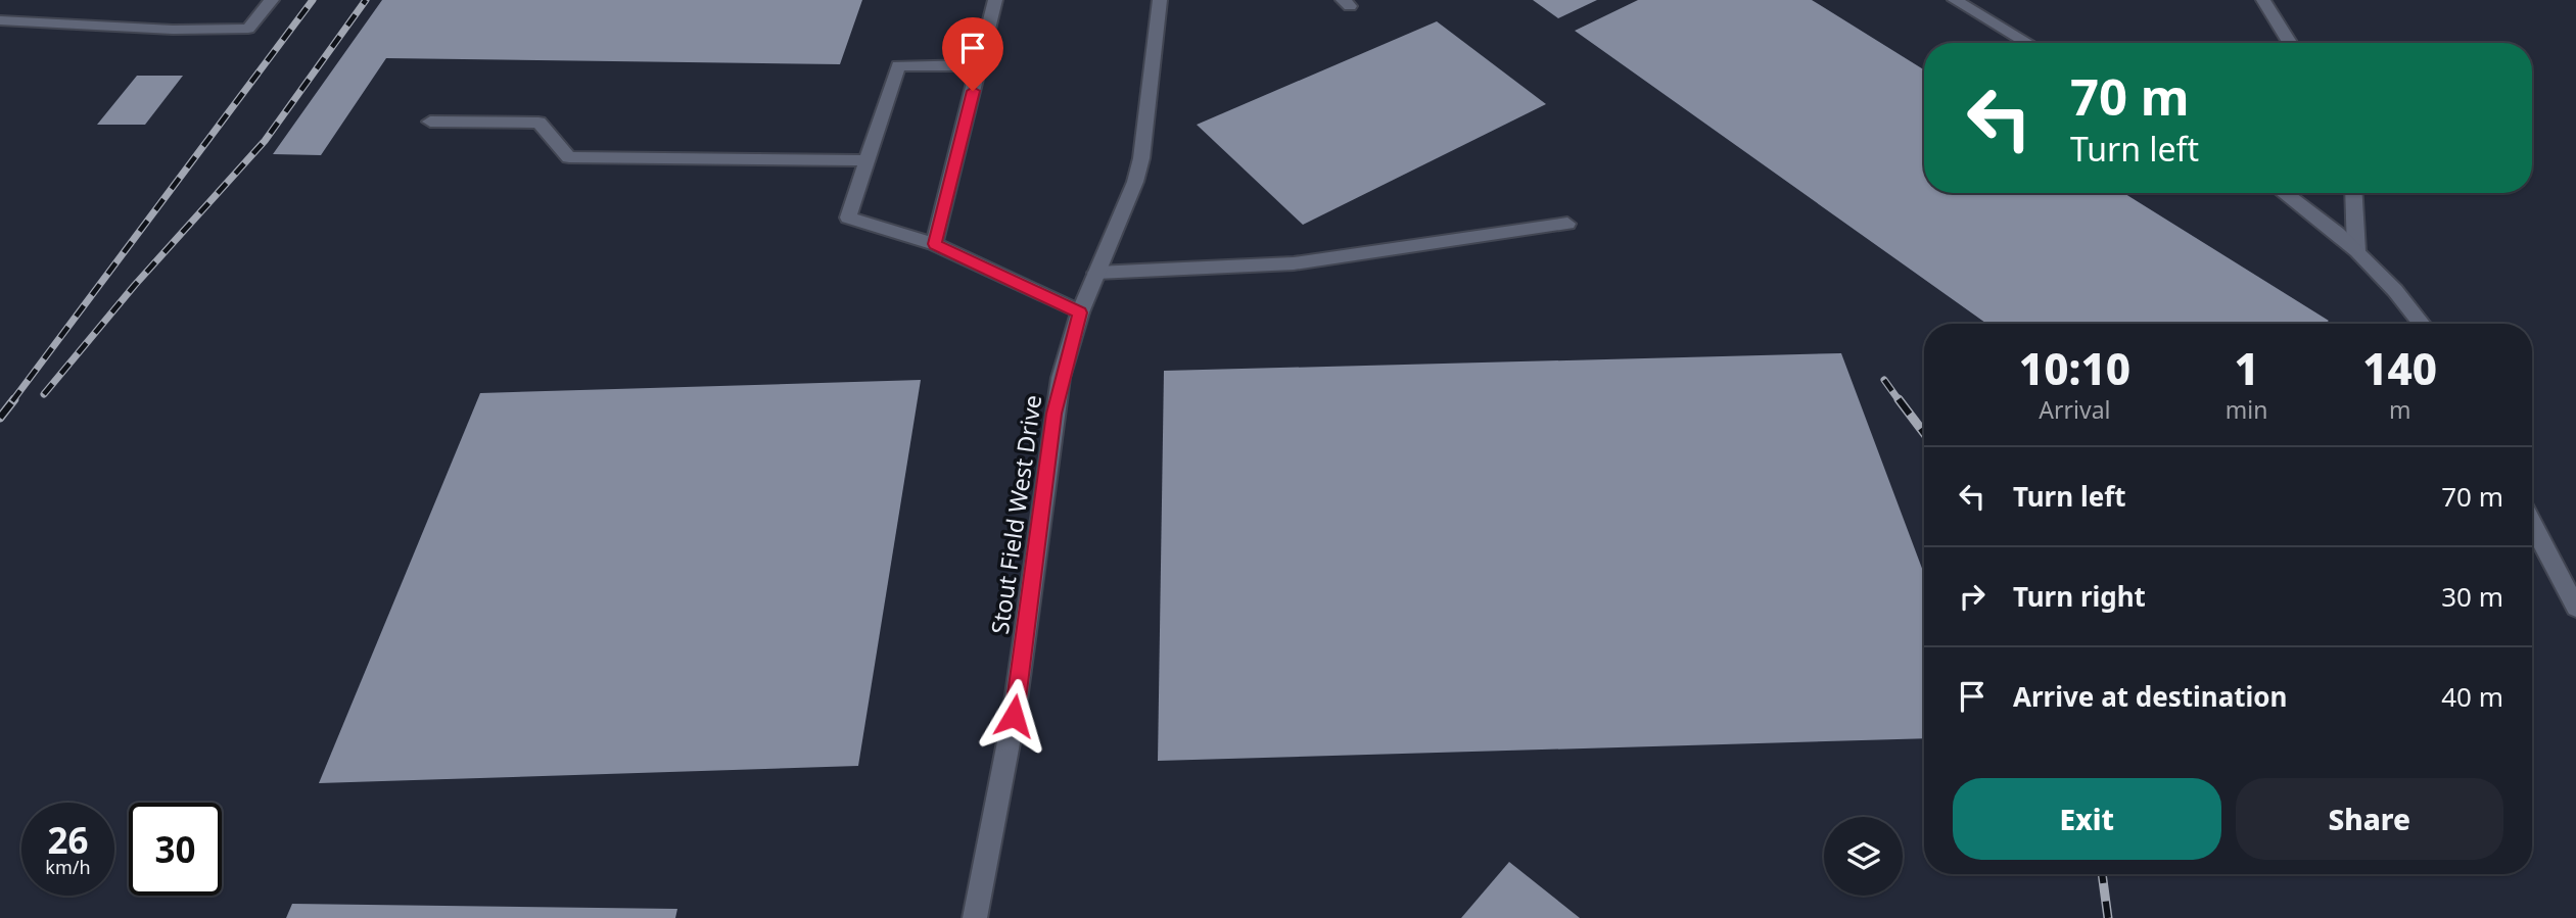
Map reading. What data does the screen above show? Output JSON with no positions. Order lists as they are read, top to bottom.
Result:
{
  "streets": {
    "street": ["Stout Field West Drive"]
  },
  "page": {
    "turn": ["70 m", "Turn left"],
    "eta": [
      "10:10",
      "Arrival",
      "1",
      "min",
      "140",
      "m"
    ],
    "list": [
      {
        "name": "Turn left",
        "value": "70 m"
      },
      {
        "name": "Turn right",
        "value": "30 m"
      },
      {
        "name": "Arrive at destination",
        "value": "40 m"
      }
    ],
    "buttons": ["Exit", "Share"],
    "speed": "26 km/h",
    "limit": "30"
  }
}
